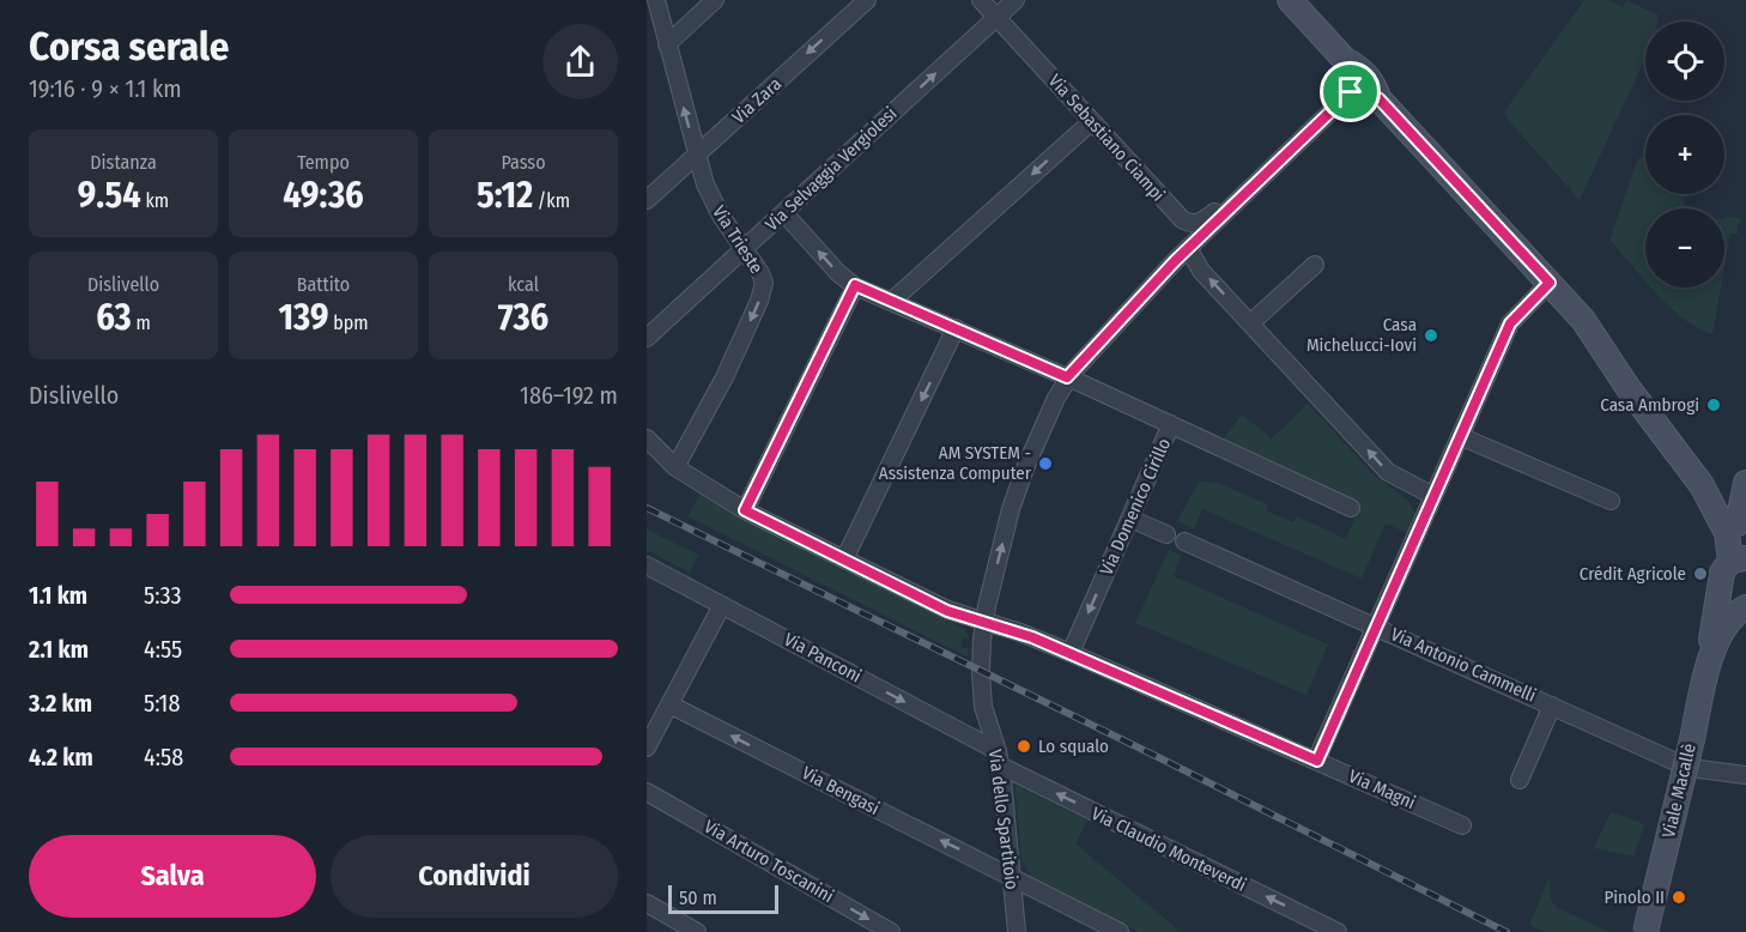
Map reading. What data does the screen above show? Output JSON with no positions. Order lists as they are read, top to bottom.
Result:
{
  "streets": {
    "street": [
      "Via Zara",
      "Via Sebastiano Ciampi",
      "Via Selvaggia Vergiolesi",
      "Via Trieste",
      "Via Domenico Cirillo",
      "Via Panconi",
      "Via Antonio Cammelli",
      "Via Magni",
      "Via Bengasi",
      "Viale Macallè",
      "Via dello Spartitoio",
      "Via Claudio Monteverdi",
      "Via Arturo Toscanini"
    ]
  },
  "crossings": [
    ["Via Zara", "Via Trieste"],
    ["Via Sebastiano Ciampi", "Via Selvaggia Vergiolesi"],
    ["Via Sebastiano Ciampi", "Via dello Spartitoio"],
    ["Via Selvaggia Vergiolesi", "Via Trieste"],
    ["Via Selvaggia Vergiolesi", "Via Domenico Cirillo"],
    ["Via Trieste", "Via Magni"],
    ["Via Domenico Cirillo", "Via Magni"],
    ["Via Domenico Cirillo", "Via dello Spartitoio"],
    ["Via Panconi", "Via dello Spartitoio"],
    ["Via Panconi", "Via Claudio Monteverdi"],
    ["Via Magni", "Via dello Spartitoio"],
    ["Via Bengasi", "Via dello Spartitoio"],
    ["Via dello Spartitoio", "Via Claudio Monteverdi"]
  ],
  "one_way": [
    "Via Zara",
    "Via Panconi",
    "Via Bengasi",
    "Via Claudio Monteverdi",
    "Via Arturo Toscanini"
  ],
  "places": [
    "Casa Michelucci-Iovi",
    "Casa Ambrogi",
    "AM SYSTEM - Assistenza Computer",
    "Crédit Agricole",
    "Lo squalo",
    "Pinolo II"
  ],
  "scale_bar": "50 m",
  "page": {
    "heading": ["Corsa serale", "19:16 · 9 × 1.1 km"],
    "map_buttons": ["+", "−"],
    "stats": [
      ["Distanza", "9.54 km"],
      ["Tempo", "49:36"],
      ["Passo", "5:12 /km"],
      ["Dislivello", "63 m"],
      ["Battito", "139 bpm"],
      ["kcal", "736"]
    ],
    "chart": ["Dislivello", "186–192 m"],
    "list": [
      {
        "name": "1.1 km",
        "note": "5:33"
      },
      {
        "name": "2.1 km",
        "note": "4:55"
      },
      {
        "name": "3.2 km",
        "note": "5:18"
      },
      {
        "name": "4.2 km",
        "note": "4:58"
      }
    ],
    "buttons": ["Salva", "Condividi"],
    "scale": "50 m"
  }
}
